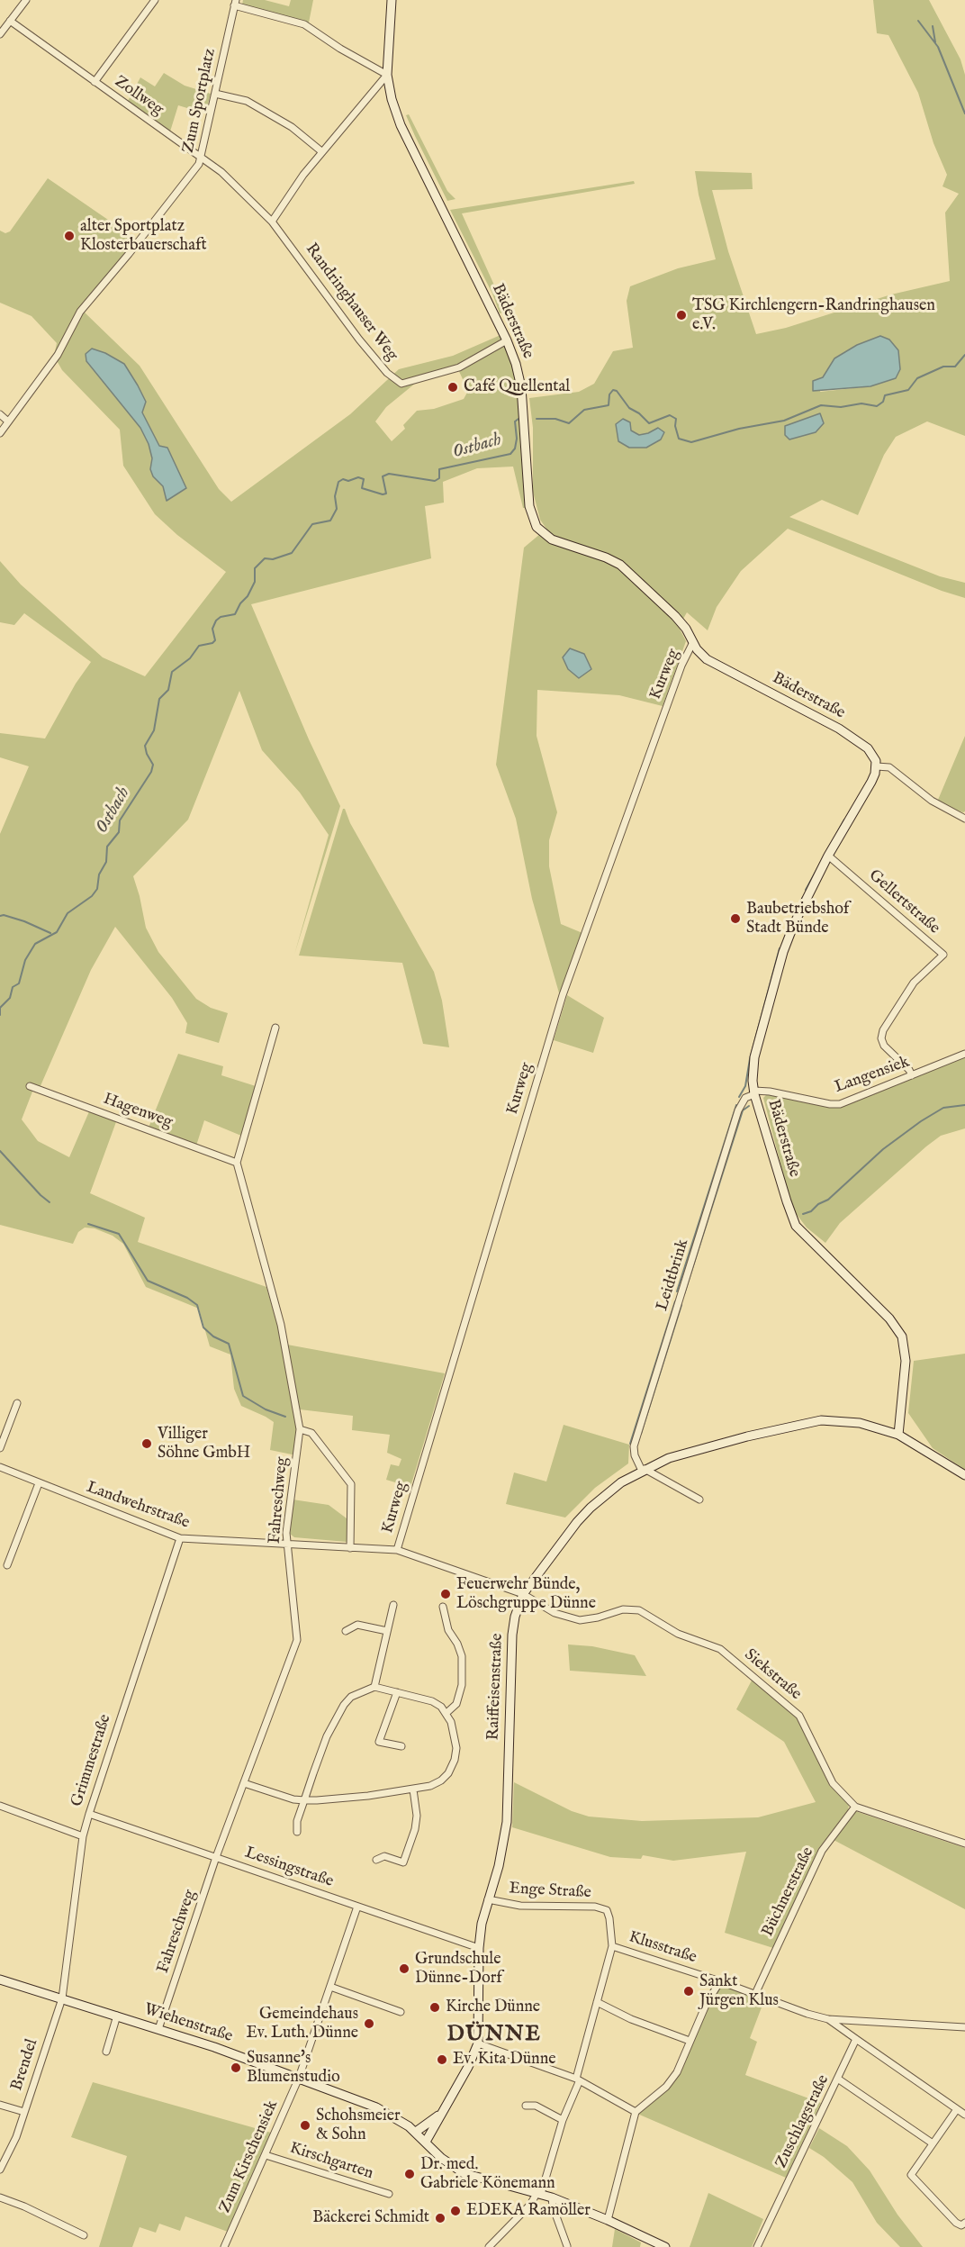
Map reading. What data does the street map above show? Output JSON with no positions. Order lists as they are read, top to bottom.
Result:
{
  "streets": {
    "street": [
      "Zollweg",
      "Zum Sportplatz",
      "Randringhauser Weg",
      "Bäderstraße",
      "Kurweg",
      "Gellertstraße",
      "Langensiek",
      "Hagenweg",
      "Leidtbrink",
      "Fahreschweg",
      "Landwehrstraße",
      "Siekstraße",
      "Raiffeisenstraße",
      "Grimmestraße",
      "Lessingstraße",
      "Enge Straße",
      "Büchnerstraße",
      "Klusstraße",
      "Wiehenstraße",
      "Brendel",
      "Zuschlagstraße",
      "Zum Kirschensiek",
      "Kirschgarten"
    ]
  },
  "crossings": [
    ["Zollweg", "Zum Sportplatz"],
    ["Zollweg", "Randringhauser Weg"],
    ["Randringhauser Weg", "Bäderstraße"],
    ["Bäderstraße", "Kurweg"],
    ["Bäderstraße", "Gellertstraße"],
    ["Bäderstraße", "Langensiek"],
    ["Bäderstraße", "Leidtbrink"],
    ["Bäderstraße", "Raiffeisenstraße"],
    ["Kurweg", "Landwehrstraße"],
    ["Gellertstraße", "Langensiek"],
    ["Langensiek", "Leidtbrink"],
    ["Hagenweg", "Fahreschweg"],
    ["Leidtbrink", "Raiffeisenstraße"],
    ["Fahreschweg", "Landwehrstraße"],
    ["Fahreschweg", "Lessingstraße"],
    ["Fahreschweg", "Wiehenstraße"],
    ["Landwehrstraße", "Siekstraße"],
    ["Landwehrstraße", "Raiffeisenstraße"],
    ["Landwehrstraße", "Grimmestraße"],
    ["Siekstraße", "Raiffeisenstraße"],
    ["Siekstraße", "Büchnerstraße"],
    ["Raiffeisenstraße", "Lessingstraße"],
    ["Raiffeisenstraße", "Enge Straße"],
    ["Raiffeisenstraße", "Wiehenstraße"],
    ["Grimmestraße", "Lessingstraße"],
    ["Grimmestraße", "Wiehenstraße"],
    ["Grimmestraße", "Brendel"],
    ["Lessingstraße", "Zum Kirschensiek"],
    ["Enge Straße", "Klusstraße"],
    ["Büchnerstraße", "Klusstraße"],
    ["Klusstraße", "Wiehenstraße"],
    ["Wiehenstraße", "Brendel"],
    ["Wiehenstraße", "Zum Kirschensiek"],
    ["Zum Kirschensiek", "Kirschgarten"]
  ],
  "districts": ["DÜNNE"],
  "water": ["Ostbach"],
  "places": [
    "alter Sportplatz Klosterbauerschaft",
    "TSG Kirchlengern-Randringhausen e.V.",
    "Café Quellental",
    "Baubetriebshof Stadt Bünde",
    "Villiger Söhne GmbH",
    "Feuerwehr Bünde, Löschgruppe Dünne",
    "Grundschule Dünne-Dorf",
    "Sankt Jürgen Klus",
    "Kirche Dünne",
    "Gemeindehaus Ev. Luth. Dünne",
    "Ev. Kita Dünne",
    "Susanne's Blumenstudio",
    "Schohsmeier & Sohn",
    "Dr. med. Gabriele Könemann",
    "EDEKA Ramöller",
    "Bäckerei Schmidt"
  ]
}
